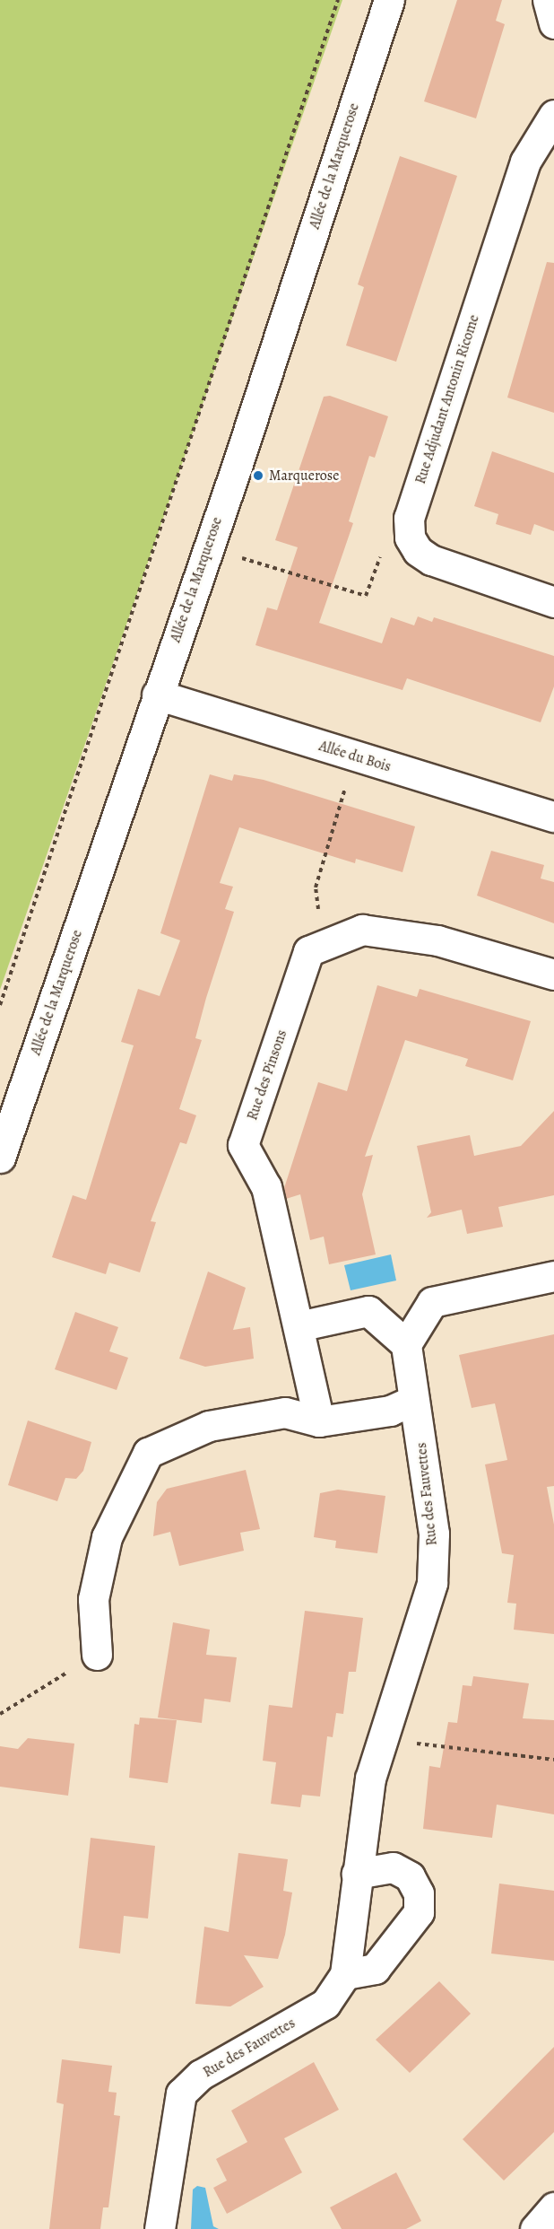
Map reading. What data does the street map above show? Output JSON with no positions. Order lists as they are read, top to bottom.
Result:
{
  "streets": {
    "street": [
      "Allée de la Marquerose",
      "Rue Adjudant Antonin Ricome",
      "Allée du Bois",
      "Rue des Pinsons",
      "Rue des Fauvettes"
    ]
  },
  "crossings": [
    ["Allée de la Marquerose", "Allée du Bois"]
  ],
  "places": ["Marquerose"]
}
